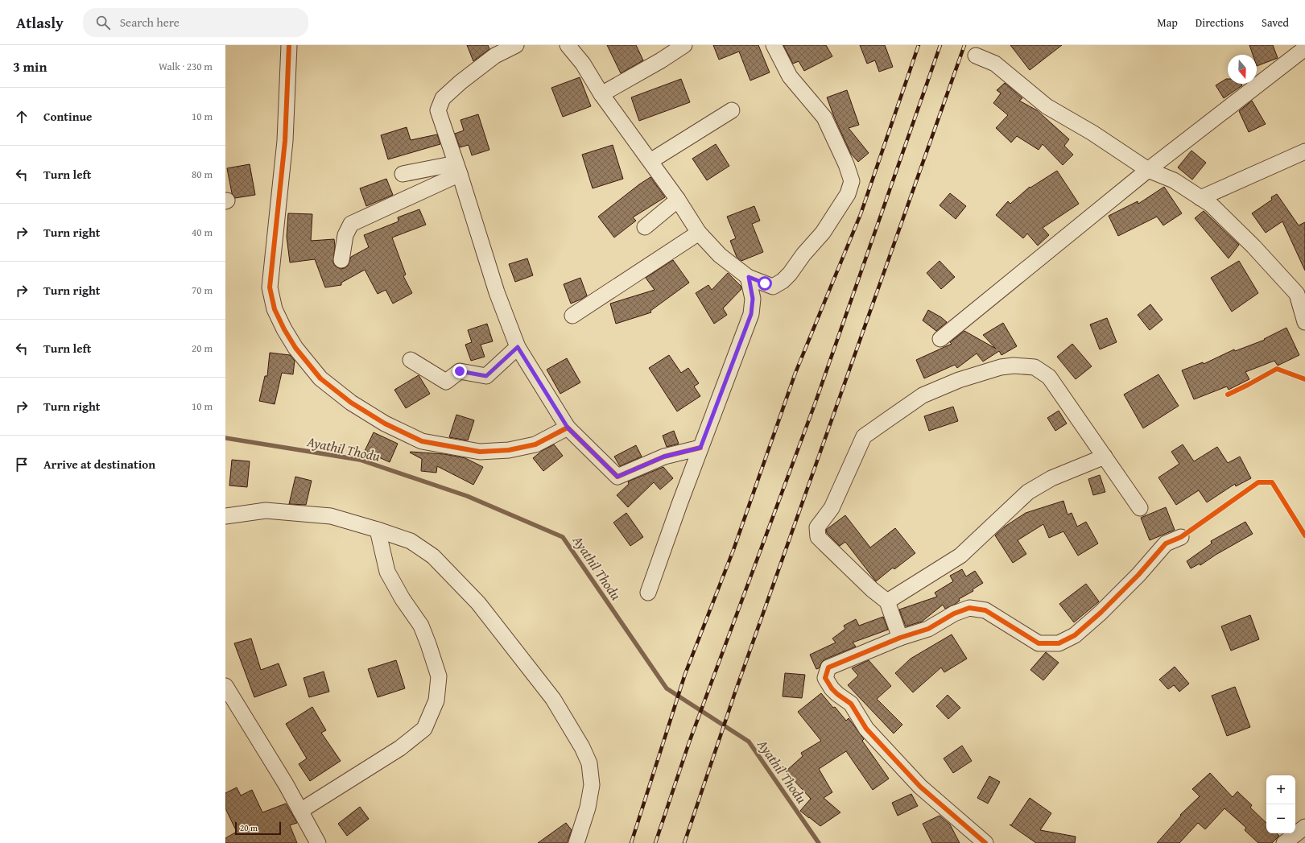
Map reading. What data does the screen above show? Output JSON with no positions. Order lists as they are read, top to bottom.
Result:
{
  "water": ["Ayathil Thodu"],
  "scale_bar": "20 m",
  "north": "bottom",
  "page": {
    "header": "Atlasly",
    "search": "Search here",
    "nav": ["Map", "Directions", "Saved"],
    "heading": ["3 min", "Walk · 230 m"],
    "list": [
      ["Continue", "10 m"],
      ["Turn left", "80 m"],
      ["Turn right", "40 m"],
      ["Turn right", "70 m"],
      ["Turn left", "20 m"],
      ["Turn right", "10 m"],
      "Arrive at destination"
    ],
    "map_buttons": ["+", "−"],
    "scale": "20 m"
  }
}
